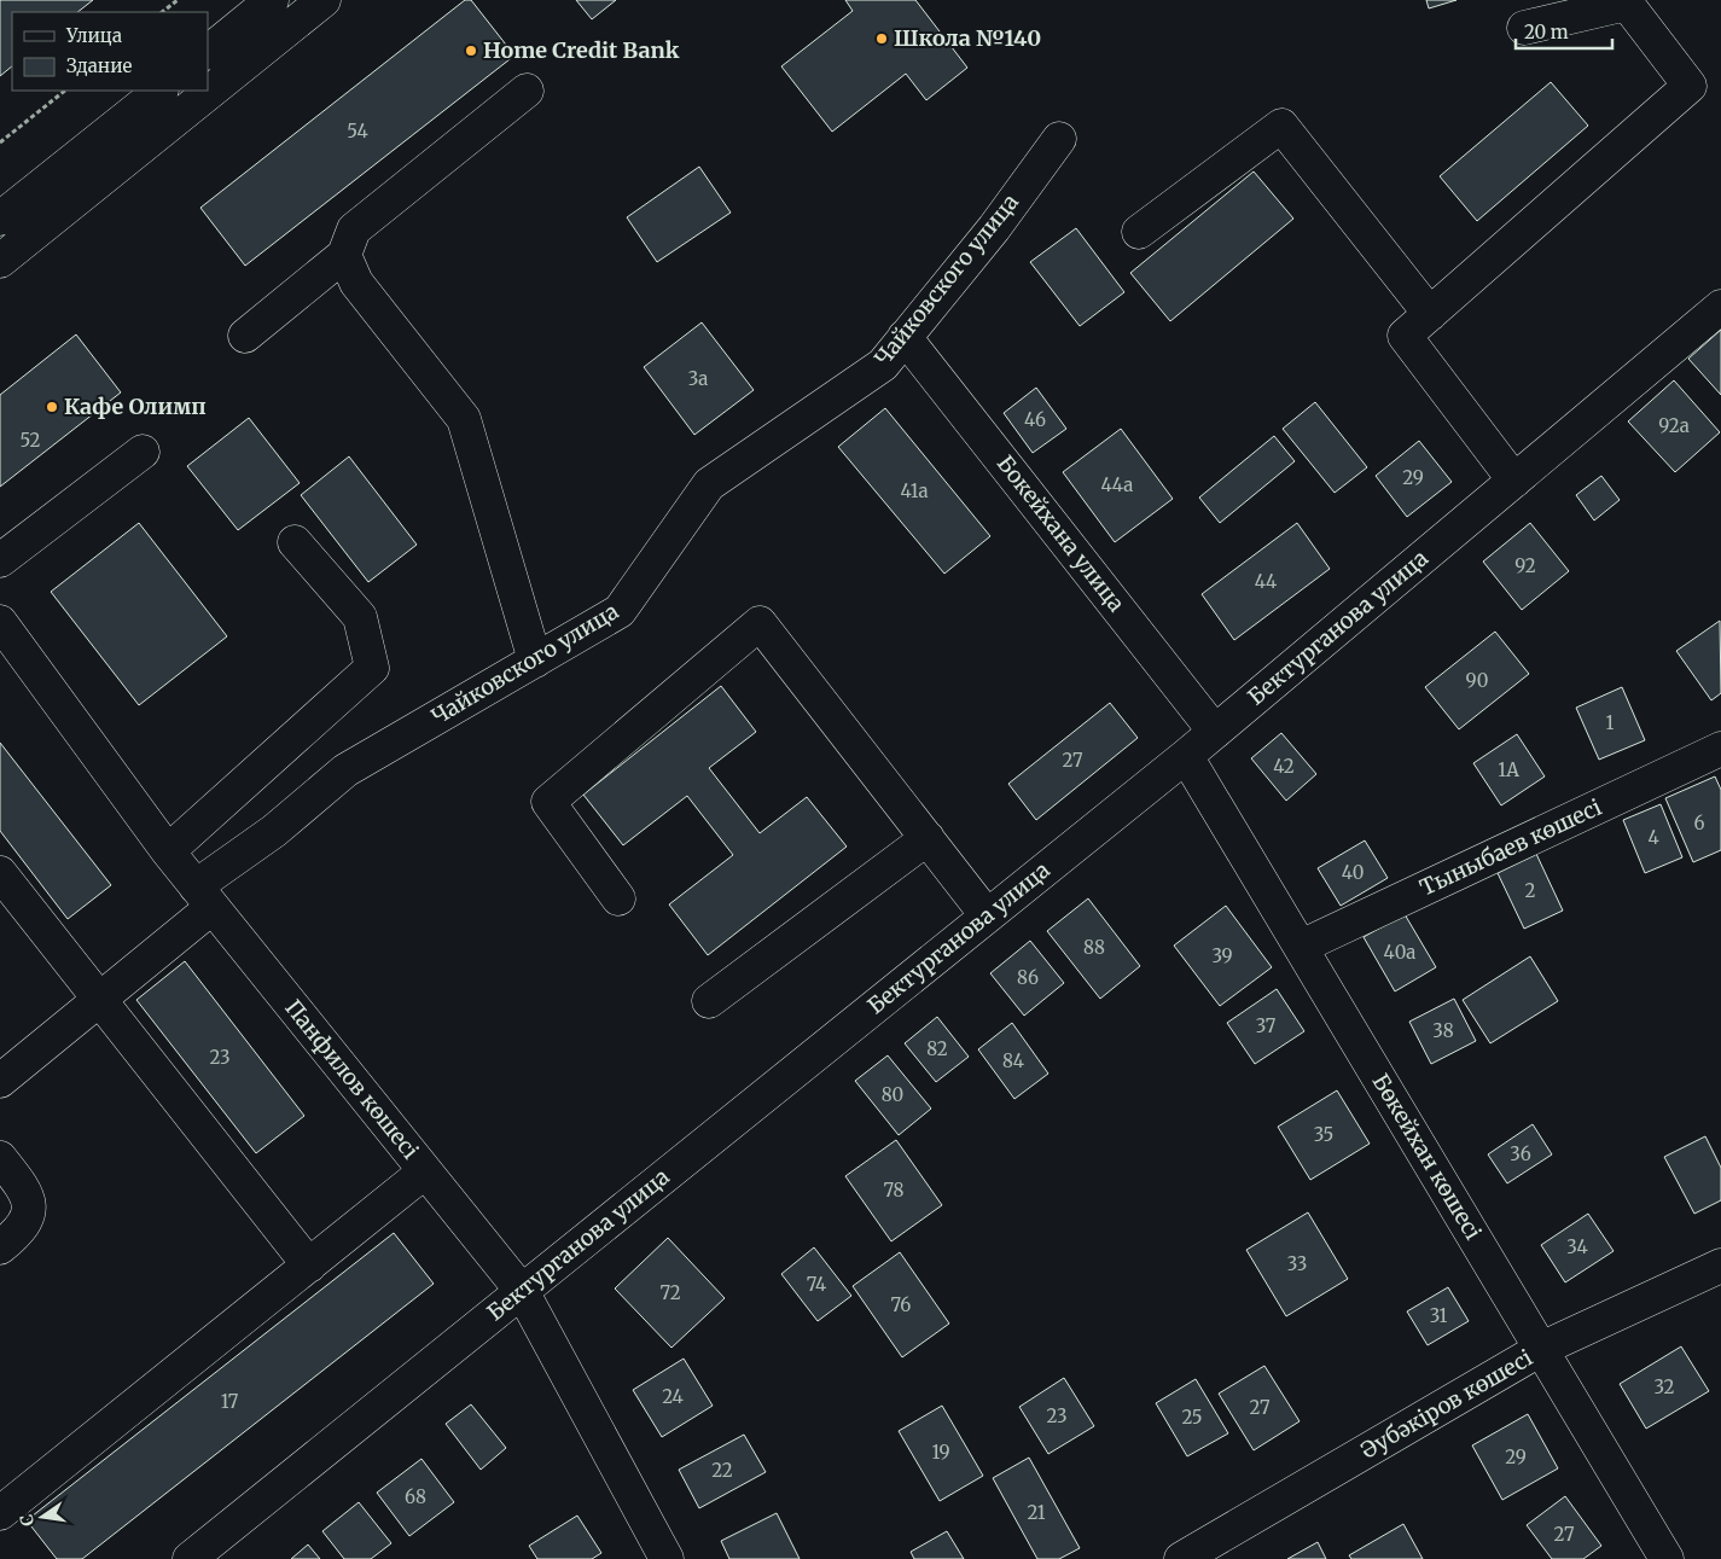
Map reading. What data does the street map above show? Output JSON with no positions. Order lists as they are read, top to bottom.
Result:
{
  "streets": {
    "street": [
      "Чайковского улица",
      "Бокейхана улица",
      "Бектурганова улица",
      "Тыныбаев көшесі",
      "Панфилов көшесі",
      "Бөкейхан көшесі",
      "Әубәкіров көшесі"
    ]
  },
  "crossings": [
    ["Чайковского улица", "Бокейхана улица"],
    ["Чайковского улица", "Панфилов көшесі"],
    ["Бокейхана улица", "Бектурганова улица"],
    ["Бектурганова улица", "Панфилов көшесі"],
    ["Бектурганова улица", "Бөкейхан көшесі"],
    ["Тыныбаев көшесі", "Бөкейхан көшесі"],
    ["Бөкейхан көшесі", "Әубәкіров көшесі"]
  ],
  "places": ["Школа №140", "Home Credit Bank", "Кафе Олимп"],
  "house_numbers": [
    "54",
    "3а",
    "46",
    "92а",
    "52",
    "29",
    "44а",
    "41а",
    "92",
    "44",
    "90",
    "1",
    "27",
    "42",
    "1А",
    "6",
    "4",
    "40",
    "2",
    "88",
    "40а",
    "39",
    "86",
    "37",
    "38",
    "82",
    "23",
    "84",
    "80",
    "35",
    "36",
    "78",
    "34",
    "33",
    "74",
    "72",
    "76",
    "31",
    "32",
    "24",
    "17",
    "27",
    "23",
    "25",
    "19",
    "29",
    "22",
    "68",
    "21",
    "27"
  ],
  "legend": ["Улица", "Здание"],
  "scale_bar": "20 m",
  "north": "left"
}
